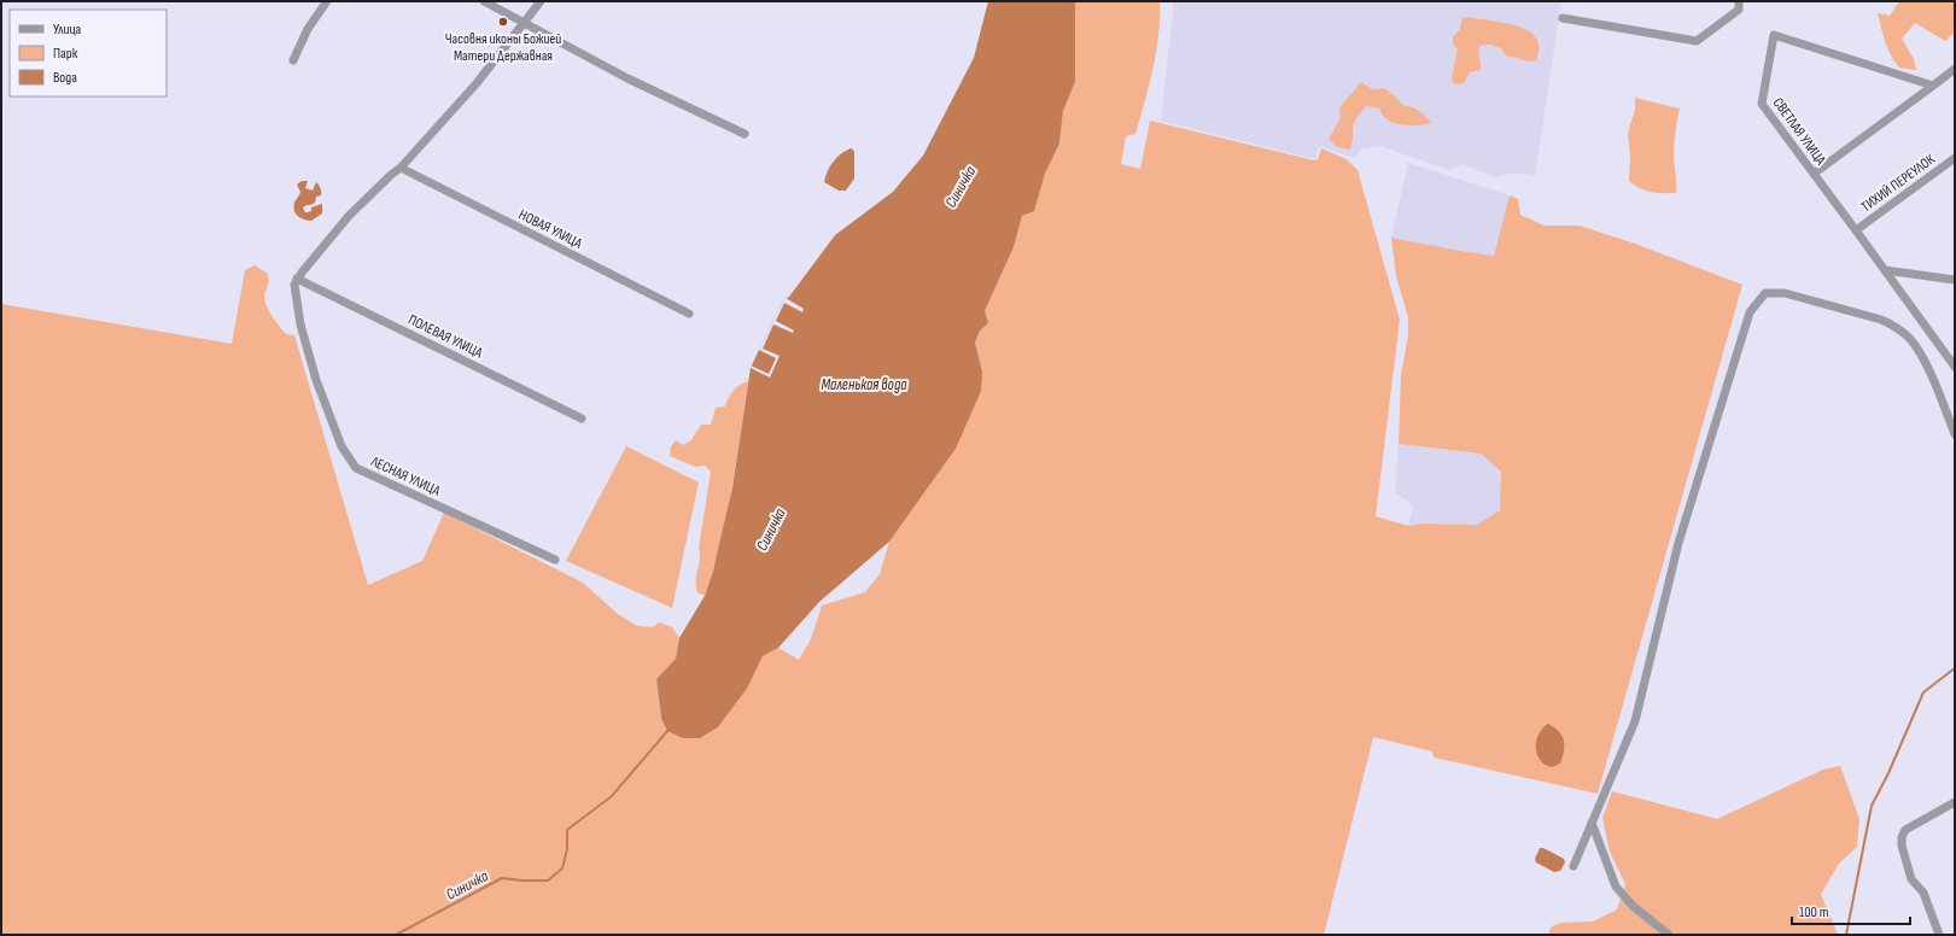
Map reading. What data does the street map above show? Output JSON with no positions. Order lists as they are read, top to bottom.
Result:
{
  "streets": {
    "street": [
      "СВЕТЛАЯ УЛИЦА",
      "ТИХИЙ ПЕРЕУЛОК",
      "НОВАЯ УЛИЦА",
      "ПОЛЕВАЯ УЛИЦА",
      "ЛЕСНАЯ УЛИЦА"
    ]
  },
  "crossings": [
    ["СВЕТЛАЯ УЛИЦА", "ТИХИЙ ПЕРЕУЛОК"],
    ["ПОЛЕВАЯ УЛИЦА", "ЛЕСНАЯ УЛИЦА"]
  ],
  "water": ["Синичка", "Маленькая вода"],
  "places": ["Часовня иконы Божией Матери Державная"],
  "legend": ["Улица", "Парк", "Вода"],
  "scale_bar": "100 m"
}
